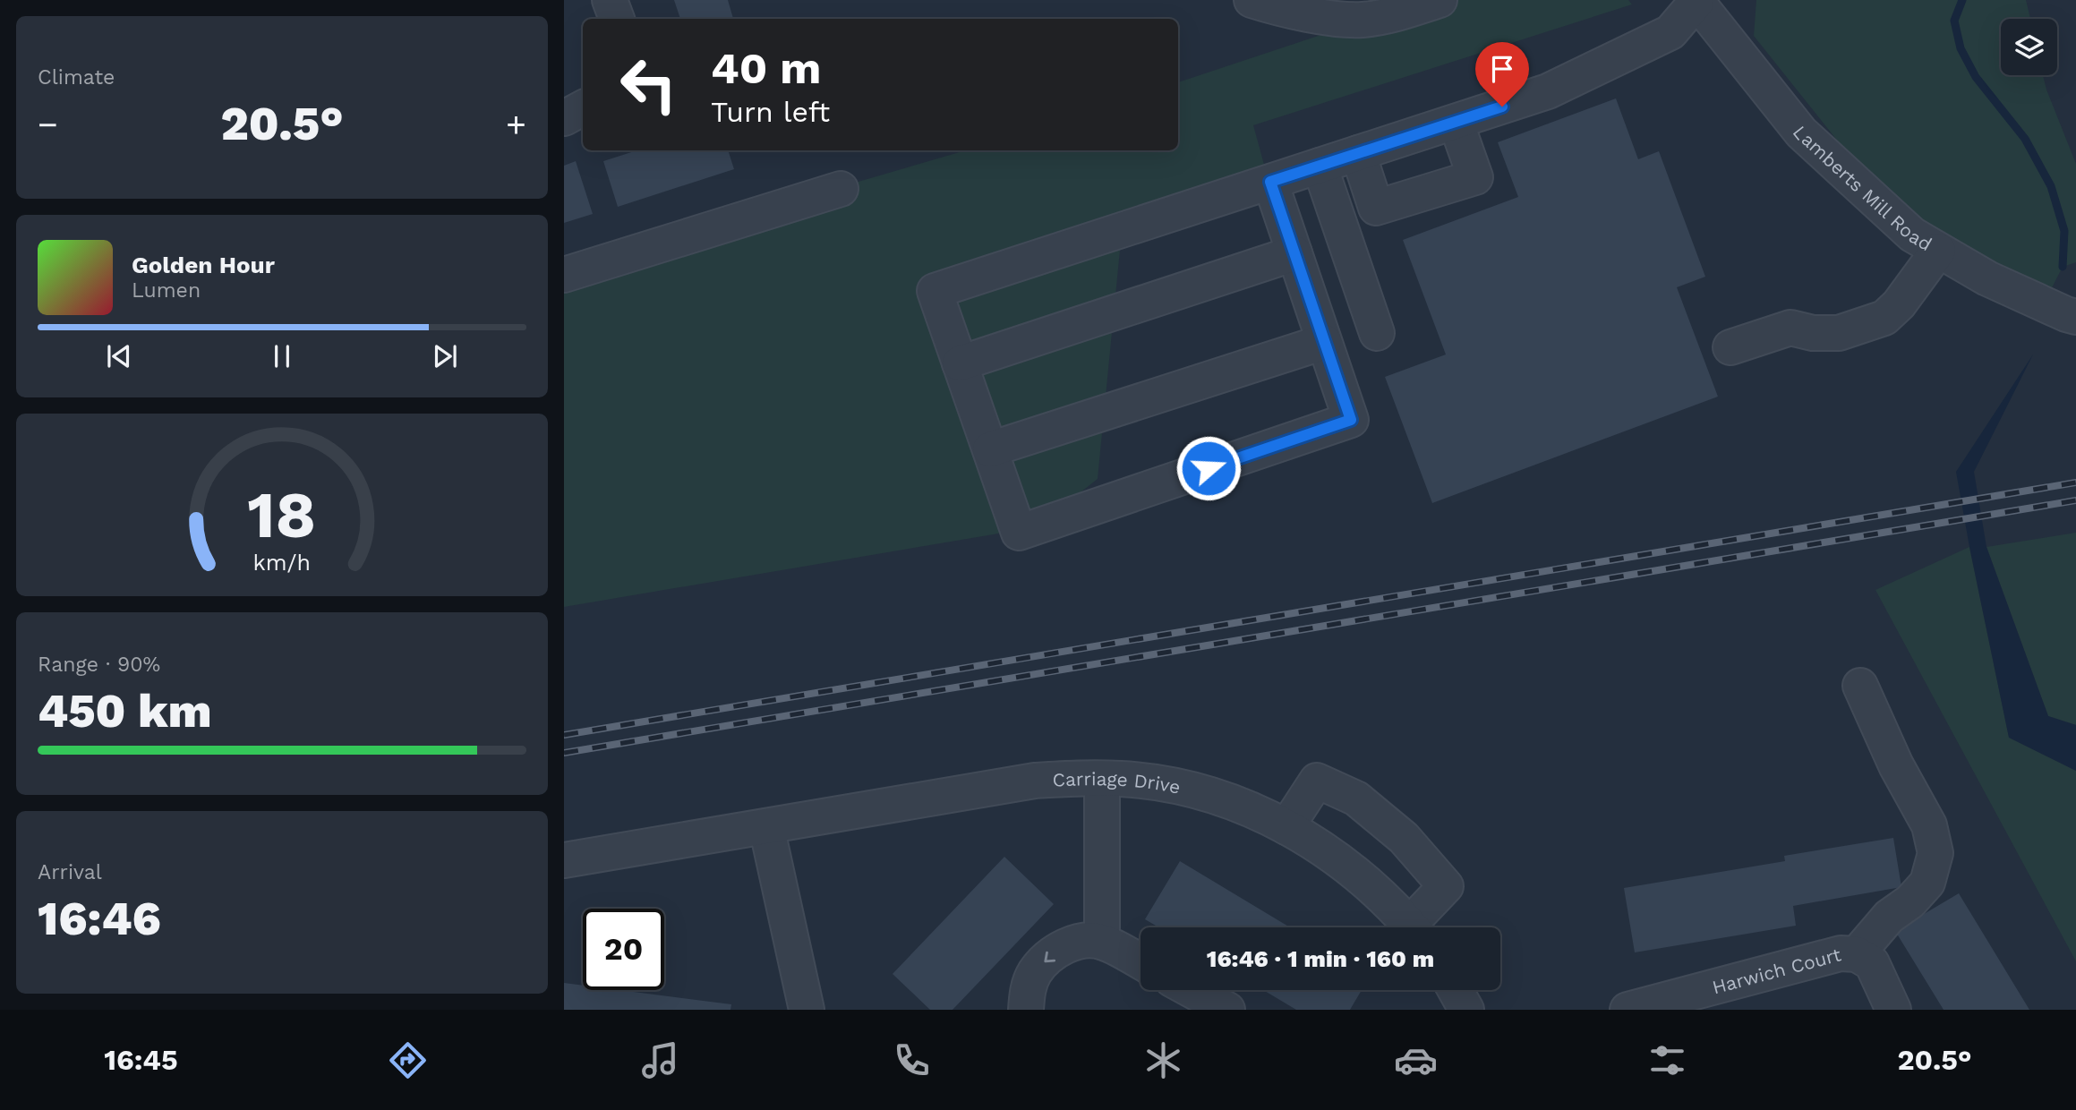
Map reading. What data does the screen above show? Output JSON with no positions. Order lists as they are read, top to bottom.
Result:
{
  "streets": {
    "street": ["Lamberts Mill Road", "Carriage Drive", "Harwich Court"]
  },
  "page": {
    "tile": [
      "Climate",
      ["Range · 90%", "450 km"],
      ["Arrival", "16:46"]
    ],
    "turn": ["40 m", "Turn left"],
    "heat": ["−", "20.5°", "+"],
    "song": ["Golden Hour", "Lumen"],
    "limit": "20",
    "trip": "16:46 · 1 min · 160 m",
    "tabs": ["16:45", "20.5°"],
    "gauge": ["18", "km/h"]
  }
}
